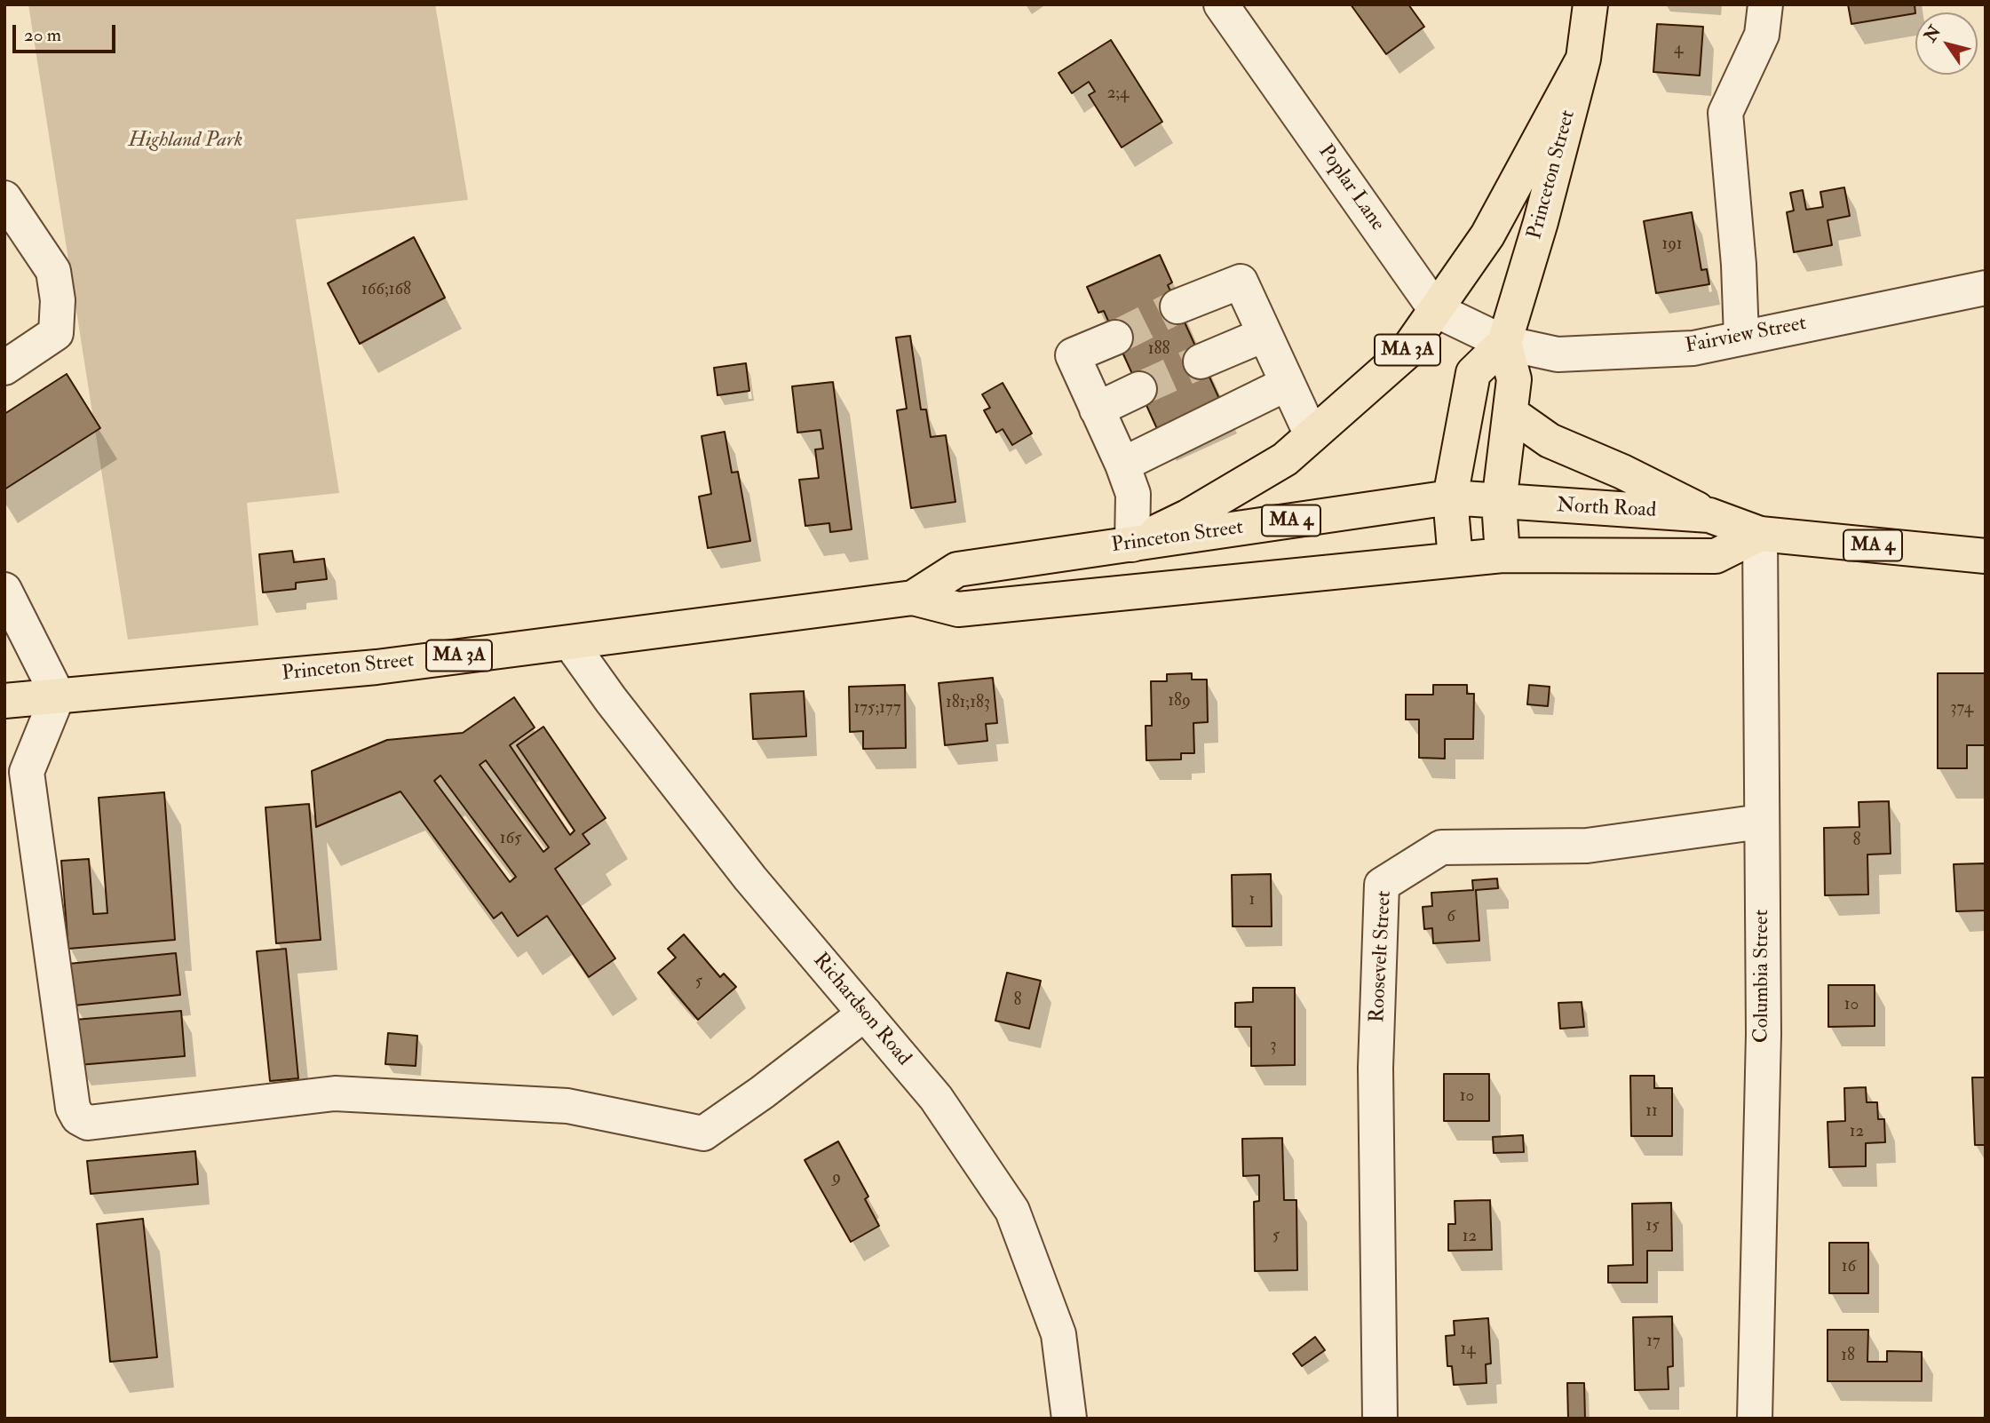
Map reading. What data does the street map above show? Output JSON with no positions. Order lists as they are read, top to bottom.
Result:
{
  "streets": {
    "main road": [
      "Princeton Street",
      "MA 3A",
      "North Road",
      "MA 4"
    ],
    "street": [
      "Poplar Lane",
      "Fairview Street",
      "Roosevelt Street",
      "Columbia Street",
      "Richardson Road"
    ]
  },
  "crossings": [
    ["Princeton Street", "Poplar Lane"],
    ["Princeton Street", "Fairview Street"],
    ["Princeton Street", "MA 3A"],
    ["Princeton Street", "North Road"],
    ["Princeton Street", "Richardson Road"],
    ["Poplar Lane", "Fairview Street"],
    ["Poplar Lane", "MA 3A"],
    ["North Road", "Columbia Street"],
    ["Roosevelt Street", "Columbia Street"]
  ],
  "parks": ["Highland Park"],
  "house_numbers": [
    "4",
    "2;4",
    "191",
    "166;168",
    "188",
    "189",
    "181;183",
    "175;177",
    "374",
    "165",
    "8",
    "1",
    "6",
    "5",
    "8",
    "10",
    "3",
    "10",
    "11",
    "12",
    "9",
    "15",
    "5",
    "12",
    "16",
    "17",
    "14",
    "18"
  ],
  "scale_bar": "20 m",
  "north": "top left"
}
